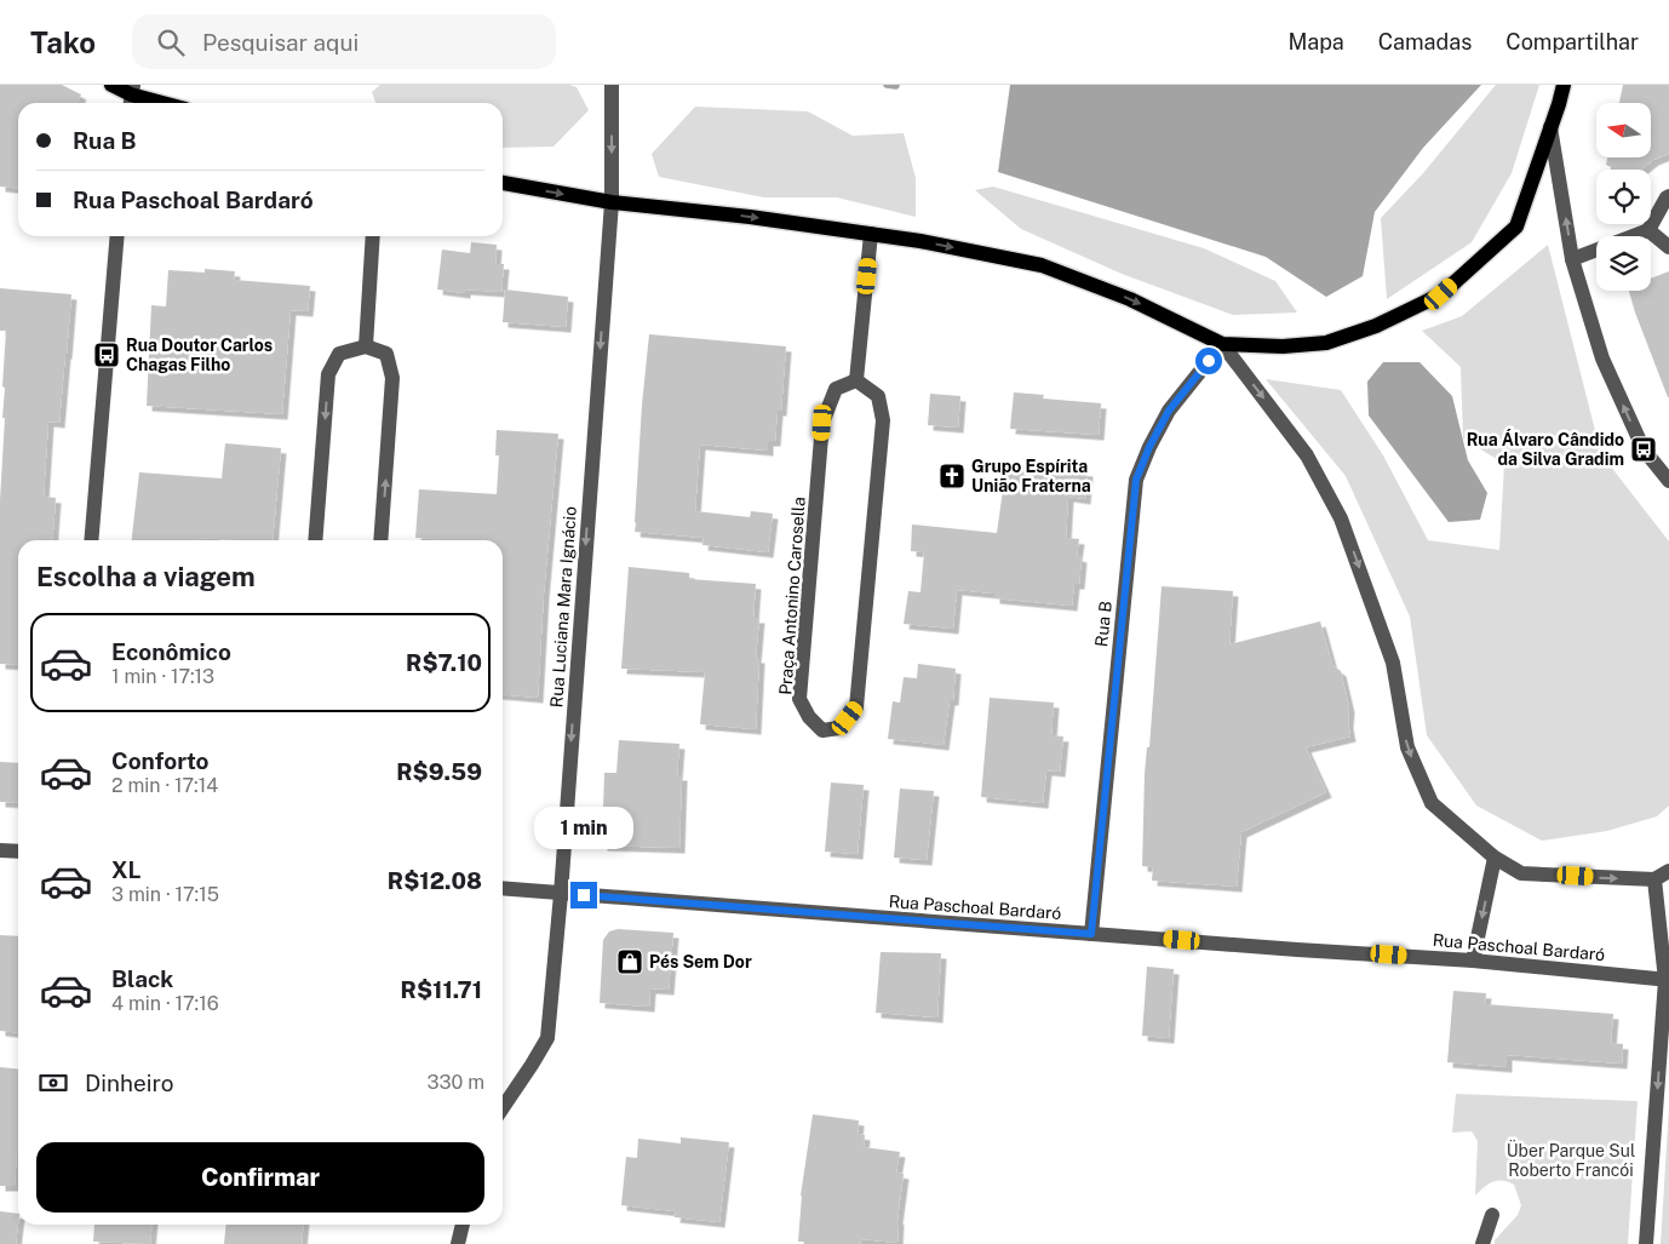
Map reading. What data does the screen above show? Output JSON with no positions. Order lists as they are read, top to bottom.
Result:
{
  "streets": {
    "street": [
      "Praça Antonino Carosella",
      "Rua Luciana Mara Ignácio",
      "Rua B",
      "Rua Paschoal Bardaró"
    ]
  },
  "crossings": [
    ["Rua Luciana Mara Ignácio", "Rua Paschoal Bardaró"],
    ["Rua B", "Rua Paschoal Bardaró"]
  ],
  "one_way": ["Rua Luciana Mara Ignácio"],
  "parks": ["Über Parque Sul Roberto Francói"],
  "places": {
    "bus stop": ["Rua Doutor Carlos Chagas Filho", "Rua Álvaro Cândido da Silva Gradim"],
    "church": ["Grupo Espírita União Fraterna"],
    "shop": ["Pés Sem Dor"]
  },
  "north": "left",
  "page": {
    "header": "Tako",
    "search": "Pesquisar aqui",
    "nav": ["Mapa", "Camadas", "Compartilhar"],
    "banner": ["Rua B", "Rua Paschoal Bardaró"],
    "heading": "Escolha a viagem",
    "list": [
      {
        "name": "Econômico",
        "note": "1 min · 17:13",
        "value": "R$7.10"
      },
      {
        "name": "Conforto",
        "note": "2 min · 17:14",
        "value": "R$9.59"
      },
      {
        "name": "XL",
        "note": "3 min · 17:15",
        "value": "R$12.08"
      },
      {
        "name": "Black",
        "note": "4 min · 17:16",
        "value": "R$11.71"
      }
    ],
    "bubble": "1 min",
    "pay": ["Dinheiro", "330 m"],
    "buttons": "Confirmar"
  }
}
